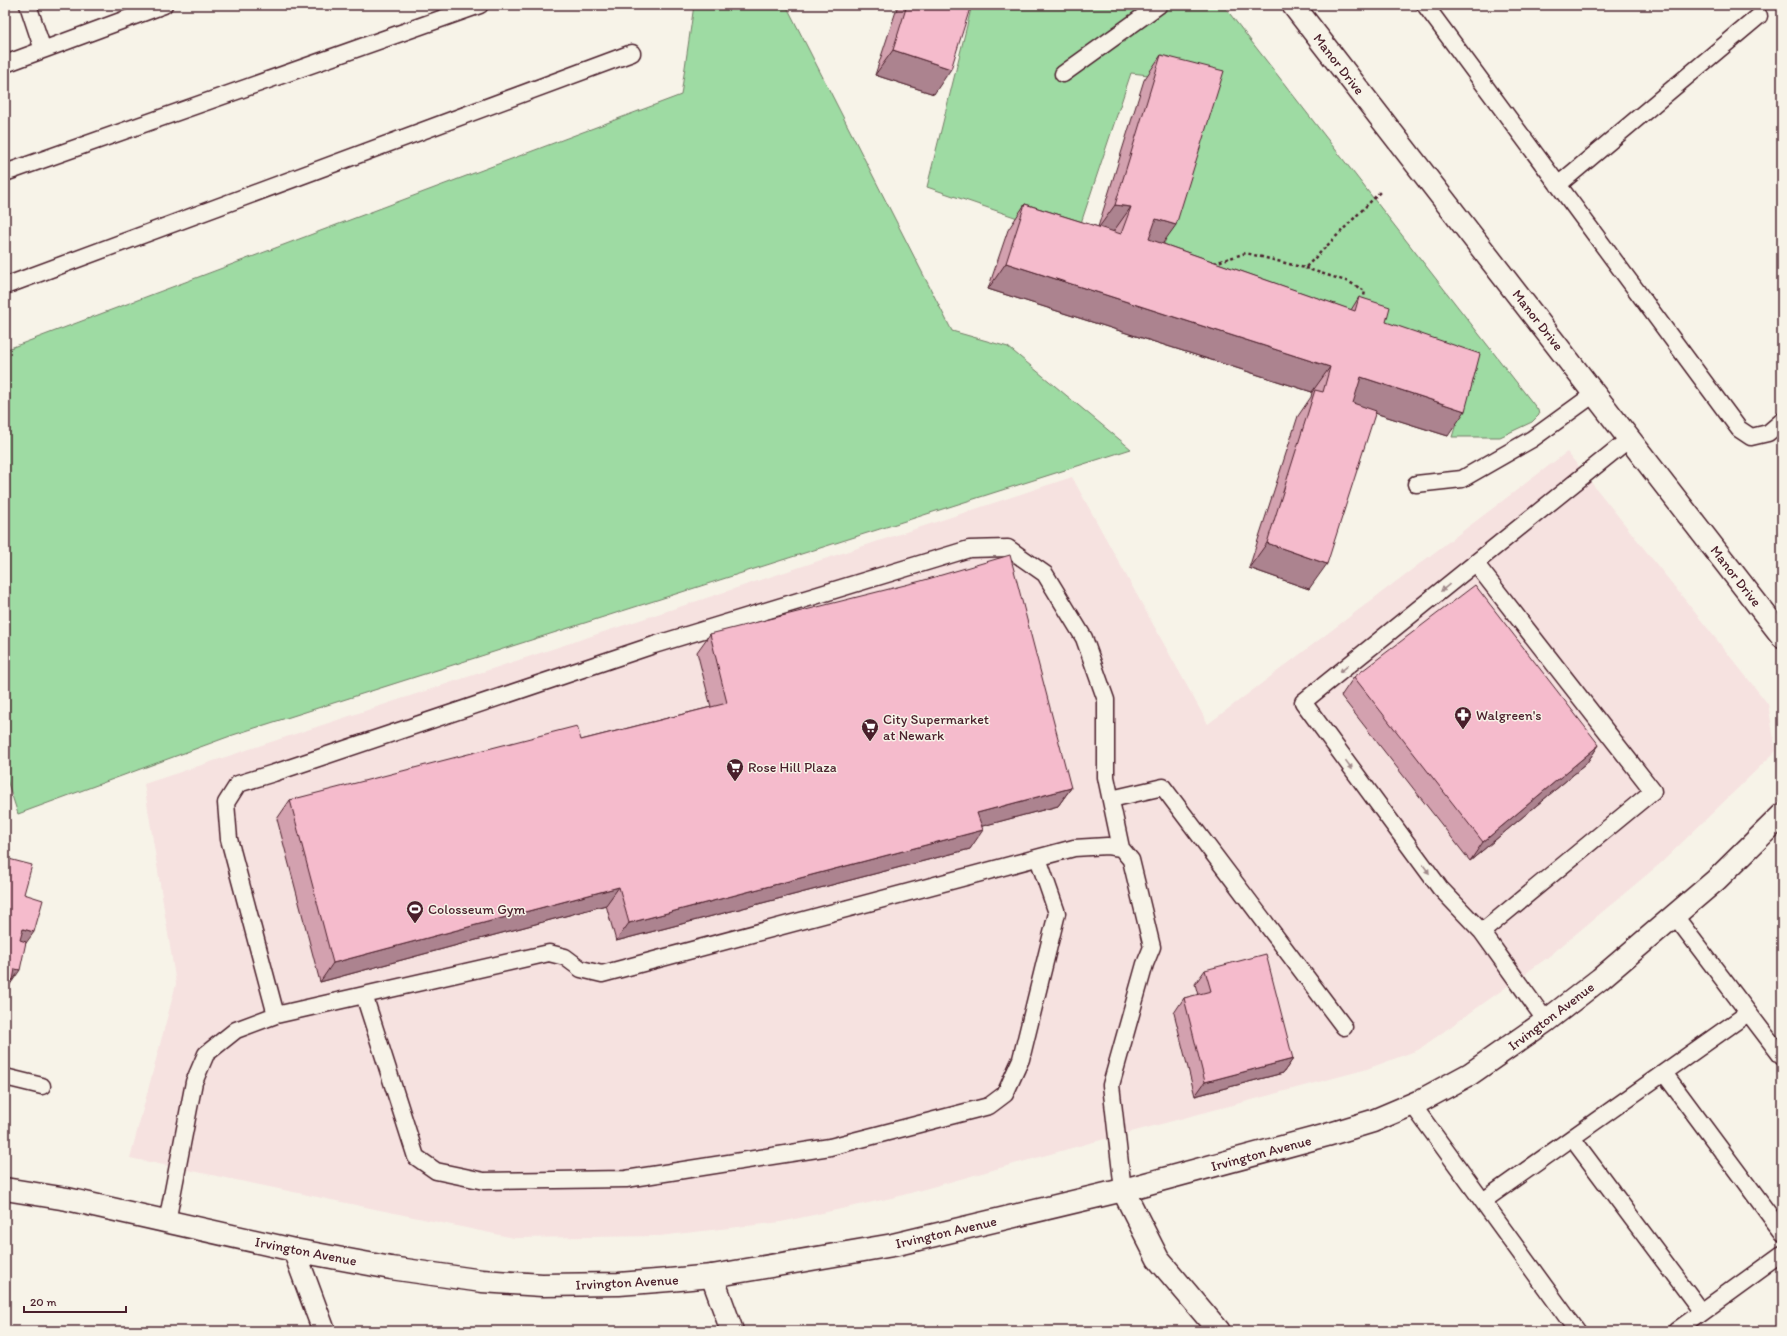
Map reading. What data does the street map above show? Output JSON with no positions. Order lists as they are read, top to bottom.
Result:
{
  "streets": {
    "main road": ["Manor Drive", "Irvington Avenue"]
  },
  "places": {
    "pharmacy": ["Walgreen's"],
    "supermarket": ["City Supermarket at Newark", "Rose Hill Plaza"],
    "sports": ["Colosseum Gym"]
  },
  "scale_bar": "20 m"
}
